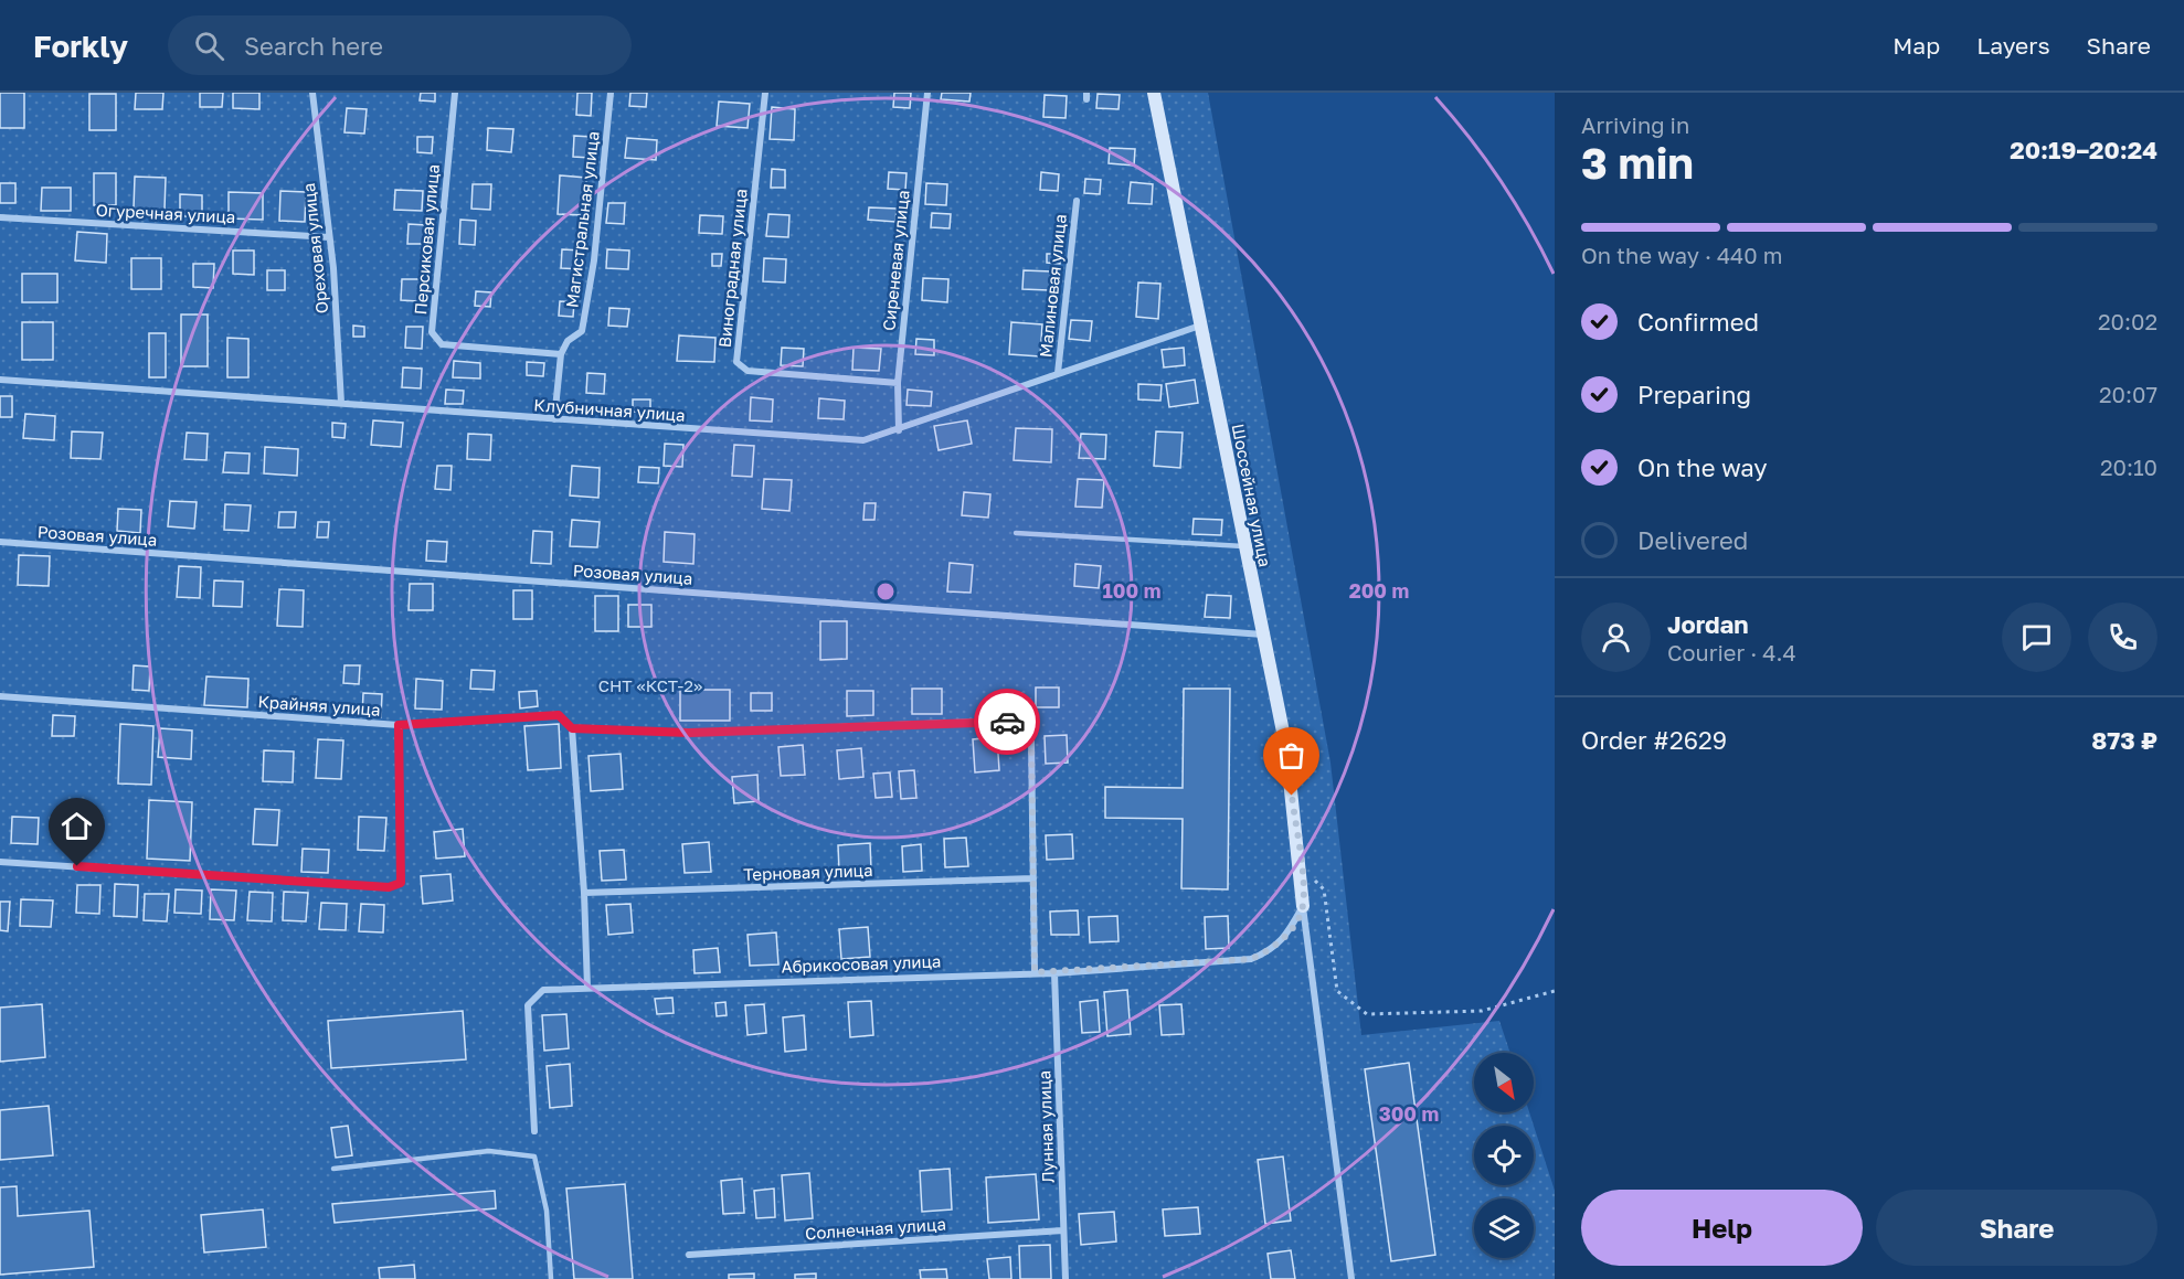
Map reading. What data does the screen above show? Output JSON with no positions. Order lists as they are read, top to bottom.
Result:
{
  "streets": {
    "street": [
      "Огуречная улица",
      "Магистральная улица",
      "Персиковая улица",
      "Ореховая улица",
      "Сиреневая улица",
      "Виноградная улица",
      "Малиновая улица",
      "Клубничная улица",
      "Шоссейная улица",
      "Розовая улица",
      "Крайняя улица",
      "Терновая улица",
      "Абрикосовая улица",
      "Лунная улица",
      "Солнечная улица"
    ]
  },
  "crossings": [
    ["Огуречная улица", "Ореховая улица"],
    ["Магистральная улица", "Персиковая улица"],
    ["Ореховая улица", "Клубничная улица"],
    ["Сиреневая улица", "Виноградная улица"],
    ["Сиреневая улица", "Клубничная улица"],
    ["Малиновая улица", "Клубничная улица"],
    ["Клубничная улица", "Шоссейная улица"],
    ["Шоссейная улица", "Розовая улица"],
    ["Шоссейная улица", "Абрикосовая улица"],
    ["Крайняя улица", "Терновая улица"],
    ["Абрикосовая улица", "Лунная улица"],
    ["Лунная улица", "Солнечная улица"]
  ],
  "parks": ["СНТ «КСТ-2»"],
  "north": "bottom right",
  "page": {
    "header": "Forkly",
    "search": "Search here",
    "nav": ["Map", "Layers", "Share"],
    "heading": ["3 min", "Arriving in", "20:19–20:24"],
    "panel": [
      "Jordan",
      "Courier · 4.4",
      "Order #2629",
      "873 ₽"
    ],
    "bar": "On the way · 440 m",
    "list": [
      ["Confirmed", "20:02"],
      ["Preparing", "20:07"],
      ["On the way", "20:10"],
      "Delivered"
    ],
    "buttons": ["Help", "Share"]
  },
  "rings": ["100 m", "200 m", "300 m"]
}
